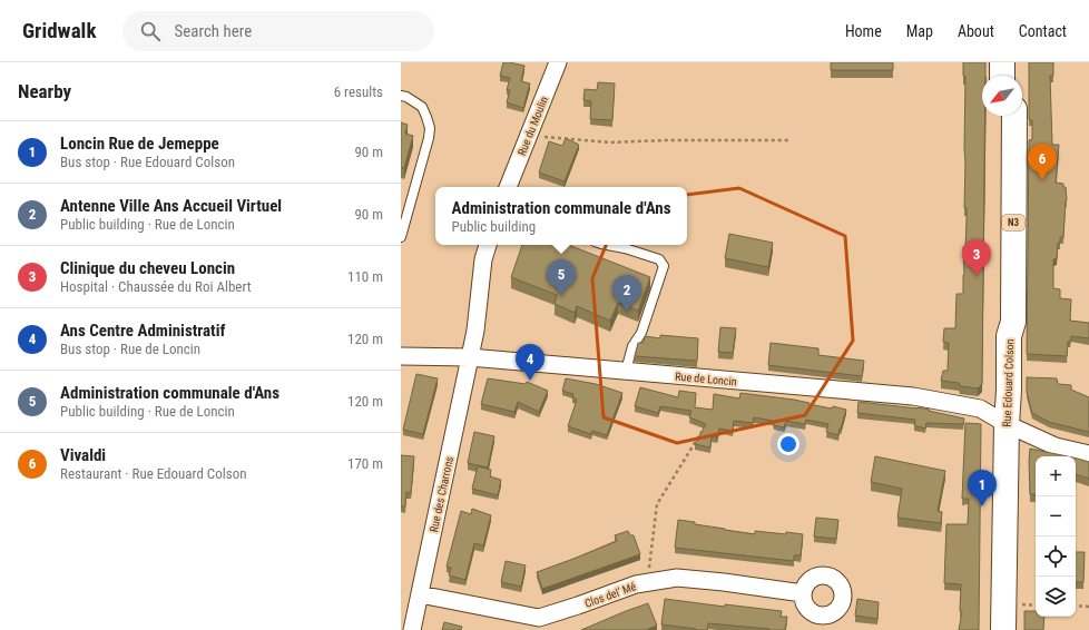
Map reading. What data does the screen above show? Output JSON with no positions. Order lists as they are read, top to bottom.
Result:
{
  "streets": {
    "main road": ["N3", "Rue Edouard Colson"],
    "street": [
      "Rue du Moulin",
      "Rue de Loncin",
      "Rue des Charrons",
      "Clos del' Mé"
    ]
  },
  "crossings": [
    ["N3", "Rue Edouard Colson"],
    ["Rue de Loncin", "Rue Edouard Colson"],
    ["Rue de Loncin", "Rue des Charrons"],
    ["Rue des Charrons", "Clos del' Mé"]
  ],
  "north": "bottom left",
  "page": {
    "header": "Gridwalk",
    "search": "Search here",
    "nav": [
      "Home",
      "Map",
      "About",
      "Contact"
    ],
    "heading": ["Nearby", "6 results"],
    "list": [
      {
        "mark": "1",
        "name": "Loncin Rue de Jemeppe",
        "note": "Bus stop · Rue Edouard Colson",
        "value": "90 m"
      },
      {
        "mark": "2",
        "name": "Antenne Ville Ans Accueil Virtuel",
        "note": "Public building · Rue de Loncin",
        "value": "90 m"
      },
      {
        "mark": "3",
        "name": "Clinique du cheveu Loncin",
        "note": "Hospital · Chaussée du Roi Albert",
        "value": "110 m"
      },
      {
        "mark": "4",
        "name": "Ans Centre Administratif",
        "note": "Bus stop · Rue de Loncin",
        "value": "120 m"
      },
      {
        "mark": "5",
        "name": "Administration communale d'Ans",
        "note": "Public building · Rue de Loncin",
        "value": "120 m"
      },
      {
        "mark": "6",
        "name": "Vivaldi",
        "note": "Restaurant · Rue Edouard Colson",
        "value": "170 m"
      }
    ],
    "pins": [
      "6",
      "3",
      "5",
      "2",
      "4",
      "1"
    ],
    "popup": ["Administration communale d'Ans", "Public building"],
    "map_buttons": ["+", "−"]
  }
}
